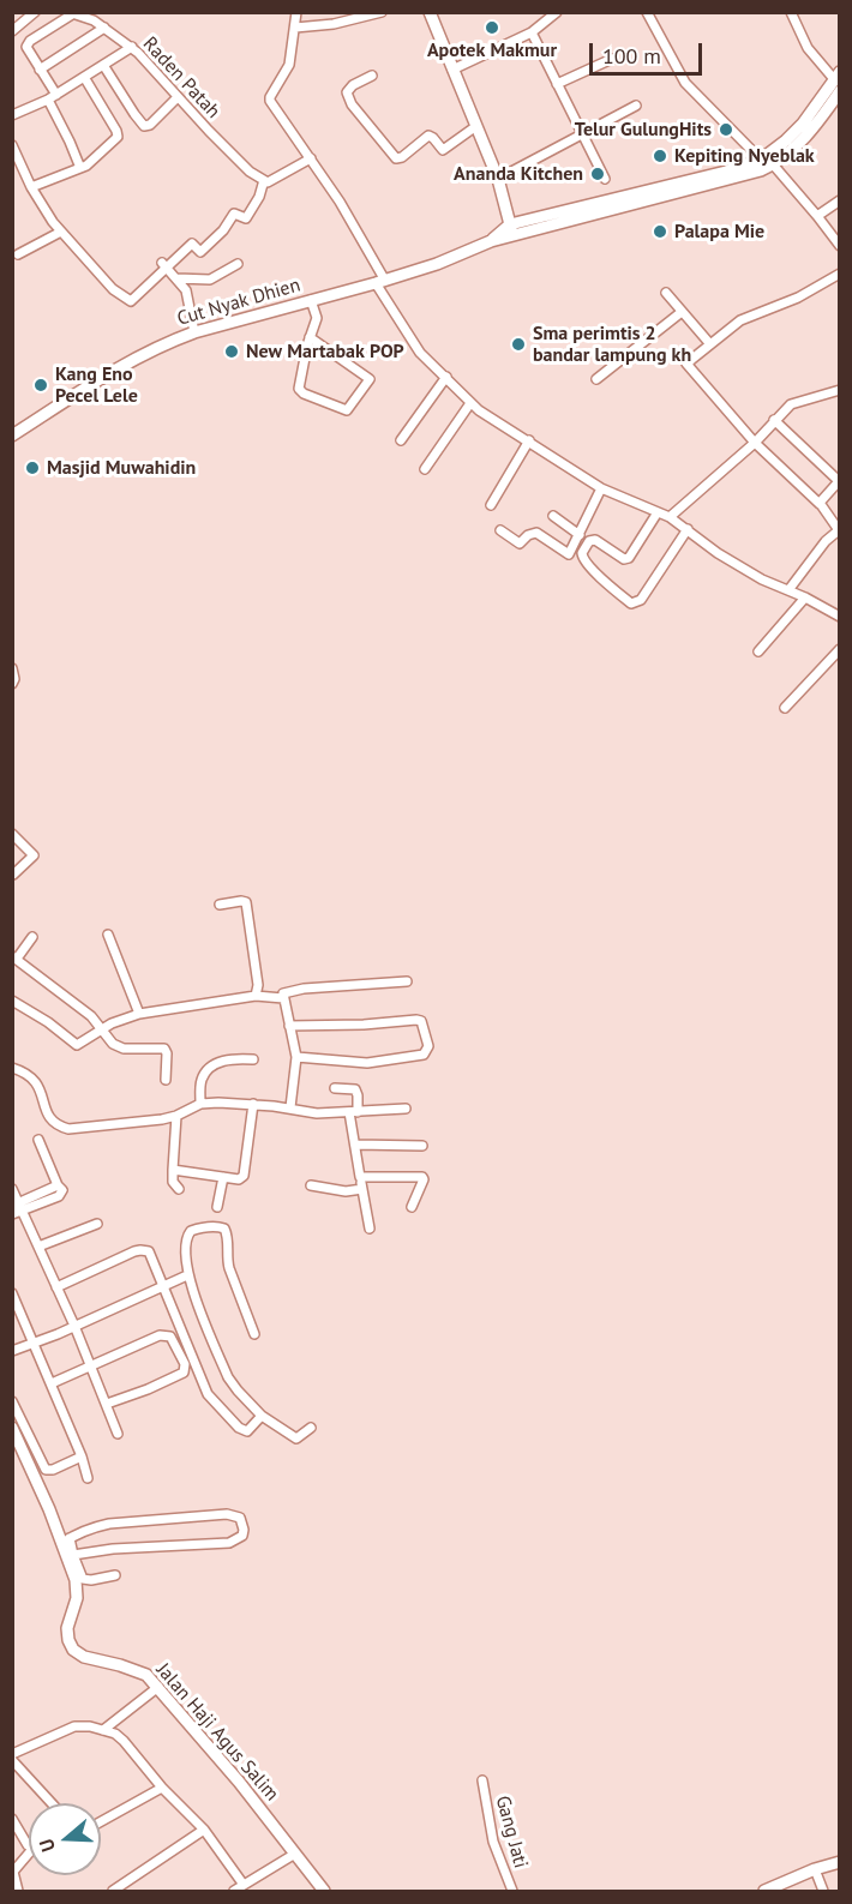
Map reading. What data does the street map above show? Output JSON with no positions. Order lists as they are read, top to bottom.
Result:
{
  "streets": {
    "main road": ["Cut Nyak Dhien", "Jalan Haji Agus Salim"],
    "street": ["Raden Patah", "Gang Jati"]
  },
  "places": [
    "Apotek Makmur",
    "Telur GulungHits",
    "Kepiting Nyeblak",
    "Ananda Kitchen",
    "Palapa Mie",
    "Sma perimtis 2 bandar lampung kh",
    "New Martabak POP",
    "Kang Eno Pecel Lele",
    "Masjid Muwahidin"
  ],
  "scale_bar": "100 m",
  "north": "left"
}
